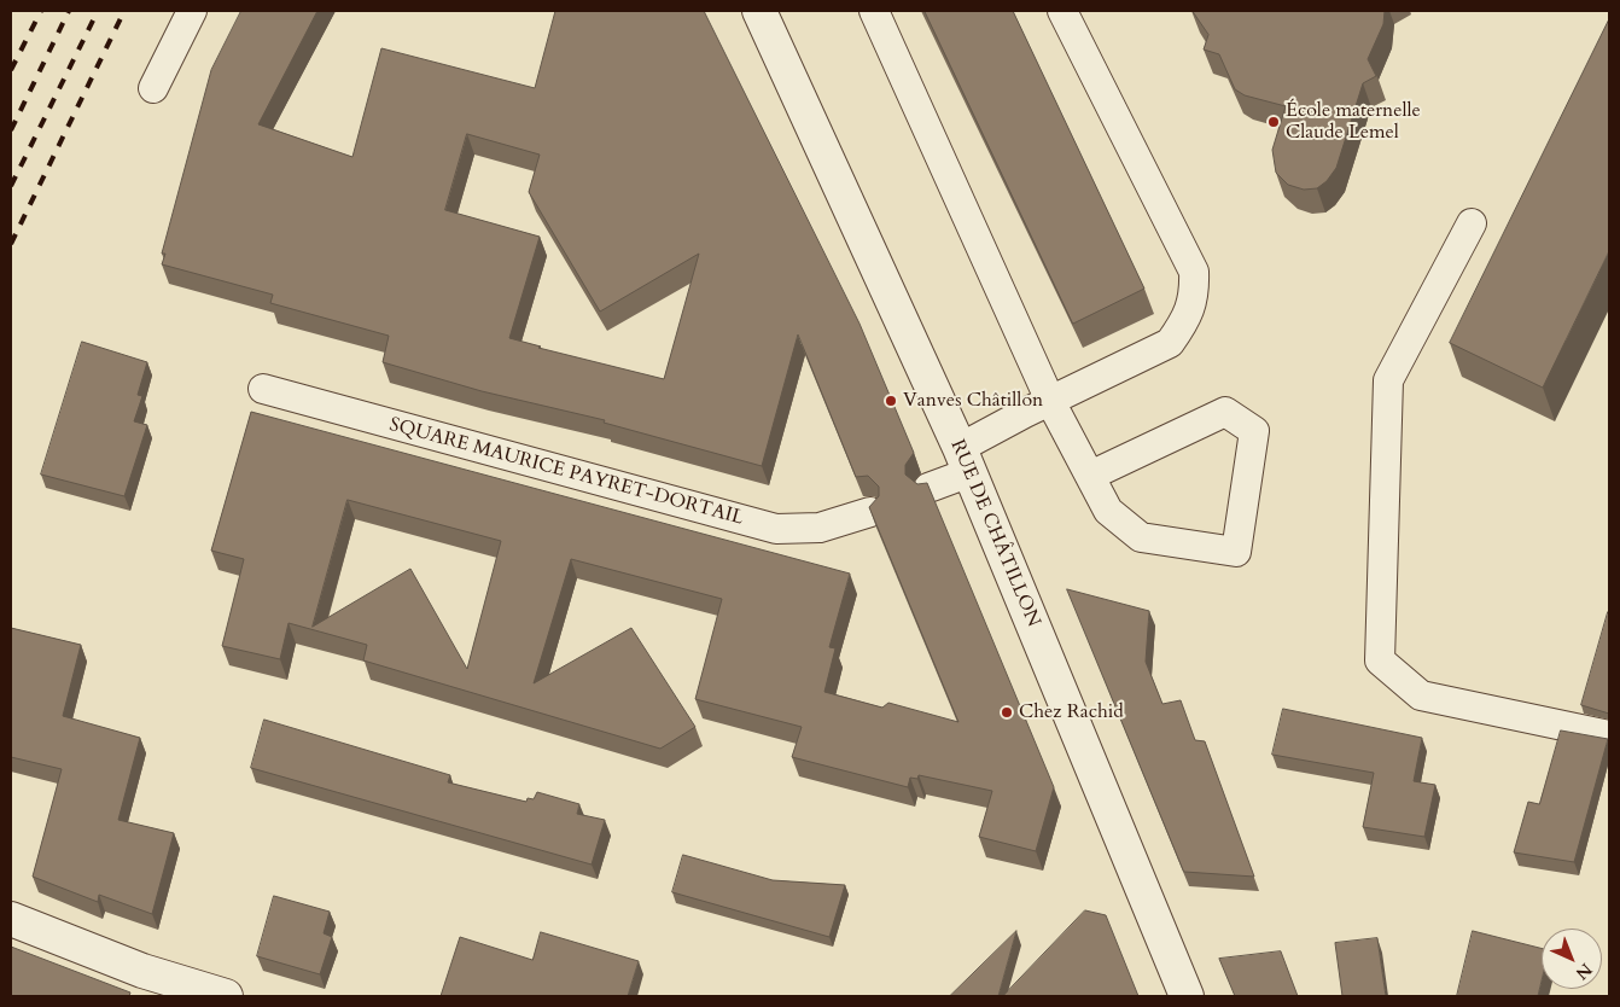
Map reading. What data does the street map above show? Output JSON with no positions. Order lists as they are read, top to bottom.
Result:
{
  "streets": {
    "street": ["RUE DE CHÂTILLON"],
    "lane": ["SQUARE MAURICE PAYRET-DORTAIL"]
  },
  "places": ["École maternelle Claude Lemel", "Vanves Châtillon", "Chez Rachid"],
  "north": "bottom right"
}
